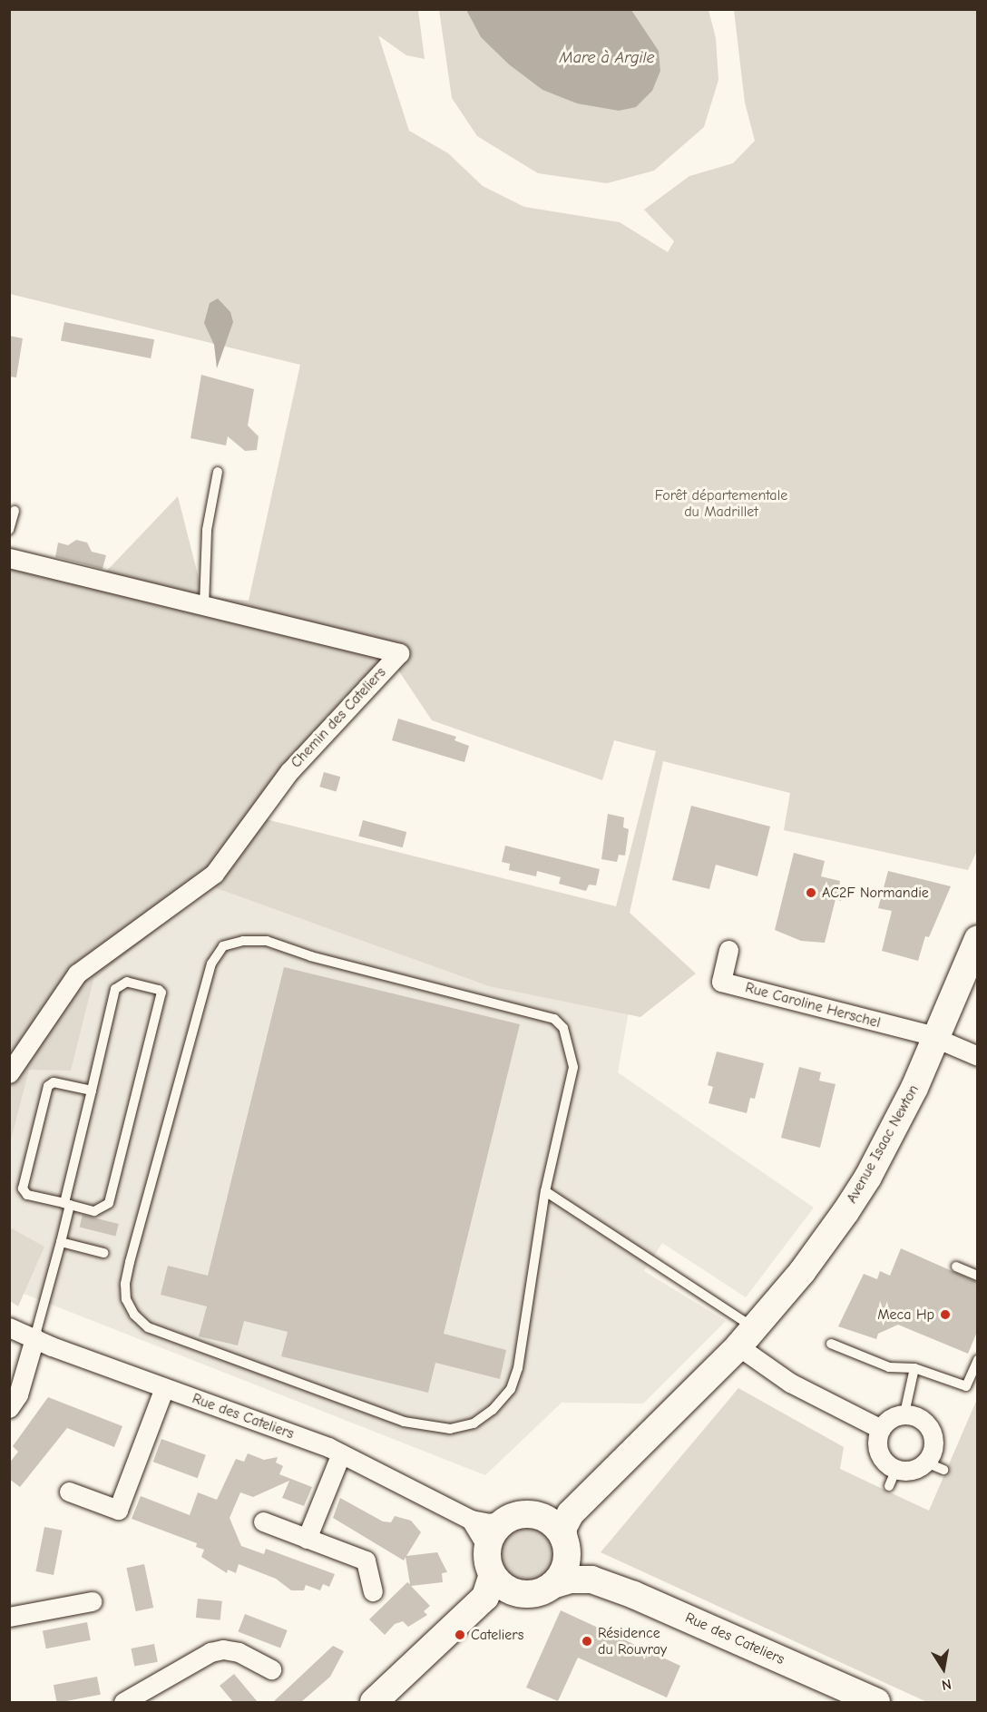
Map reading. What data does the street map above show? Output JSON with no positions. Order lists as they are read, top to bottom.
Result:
{
  "streets": {
    "street": [
      "Chemin des Cateliers",
      "Rue Caroline Herschel",
      "Avenue Isaac Newton",
      "Rue des Cateliers"
    ]
  },
  "crossings": [
    ["Rue Caroline Herschel", "Avenue Isaac Newton"],
    ["Avenue Isaac Newton", "Rue des Cateliers"]
  ],
  "water": ["Mare à Argile"],
  "parks": ["Forêt départementale du Madrillet"],
  "places": [
    "AC2F Normandie",
    "Meca Hp",
    "Cateliers",
    "Résidence du Rouvray"
  ],
  "north": "bottom"
}
